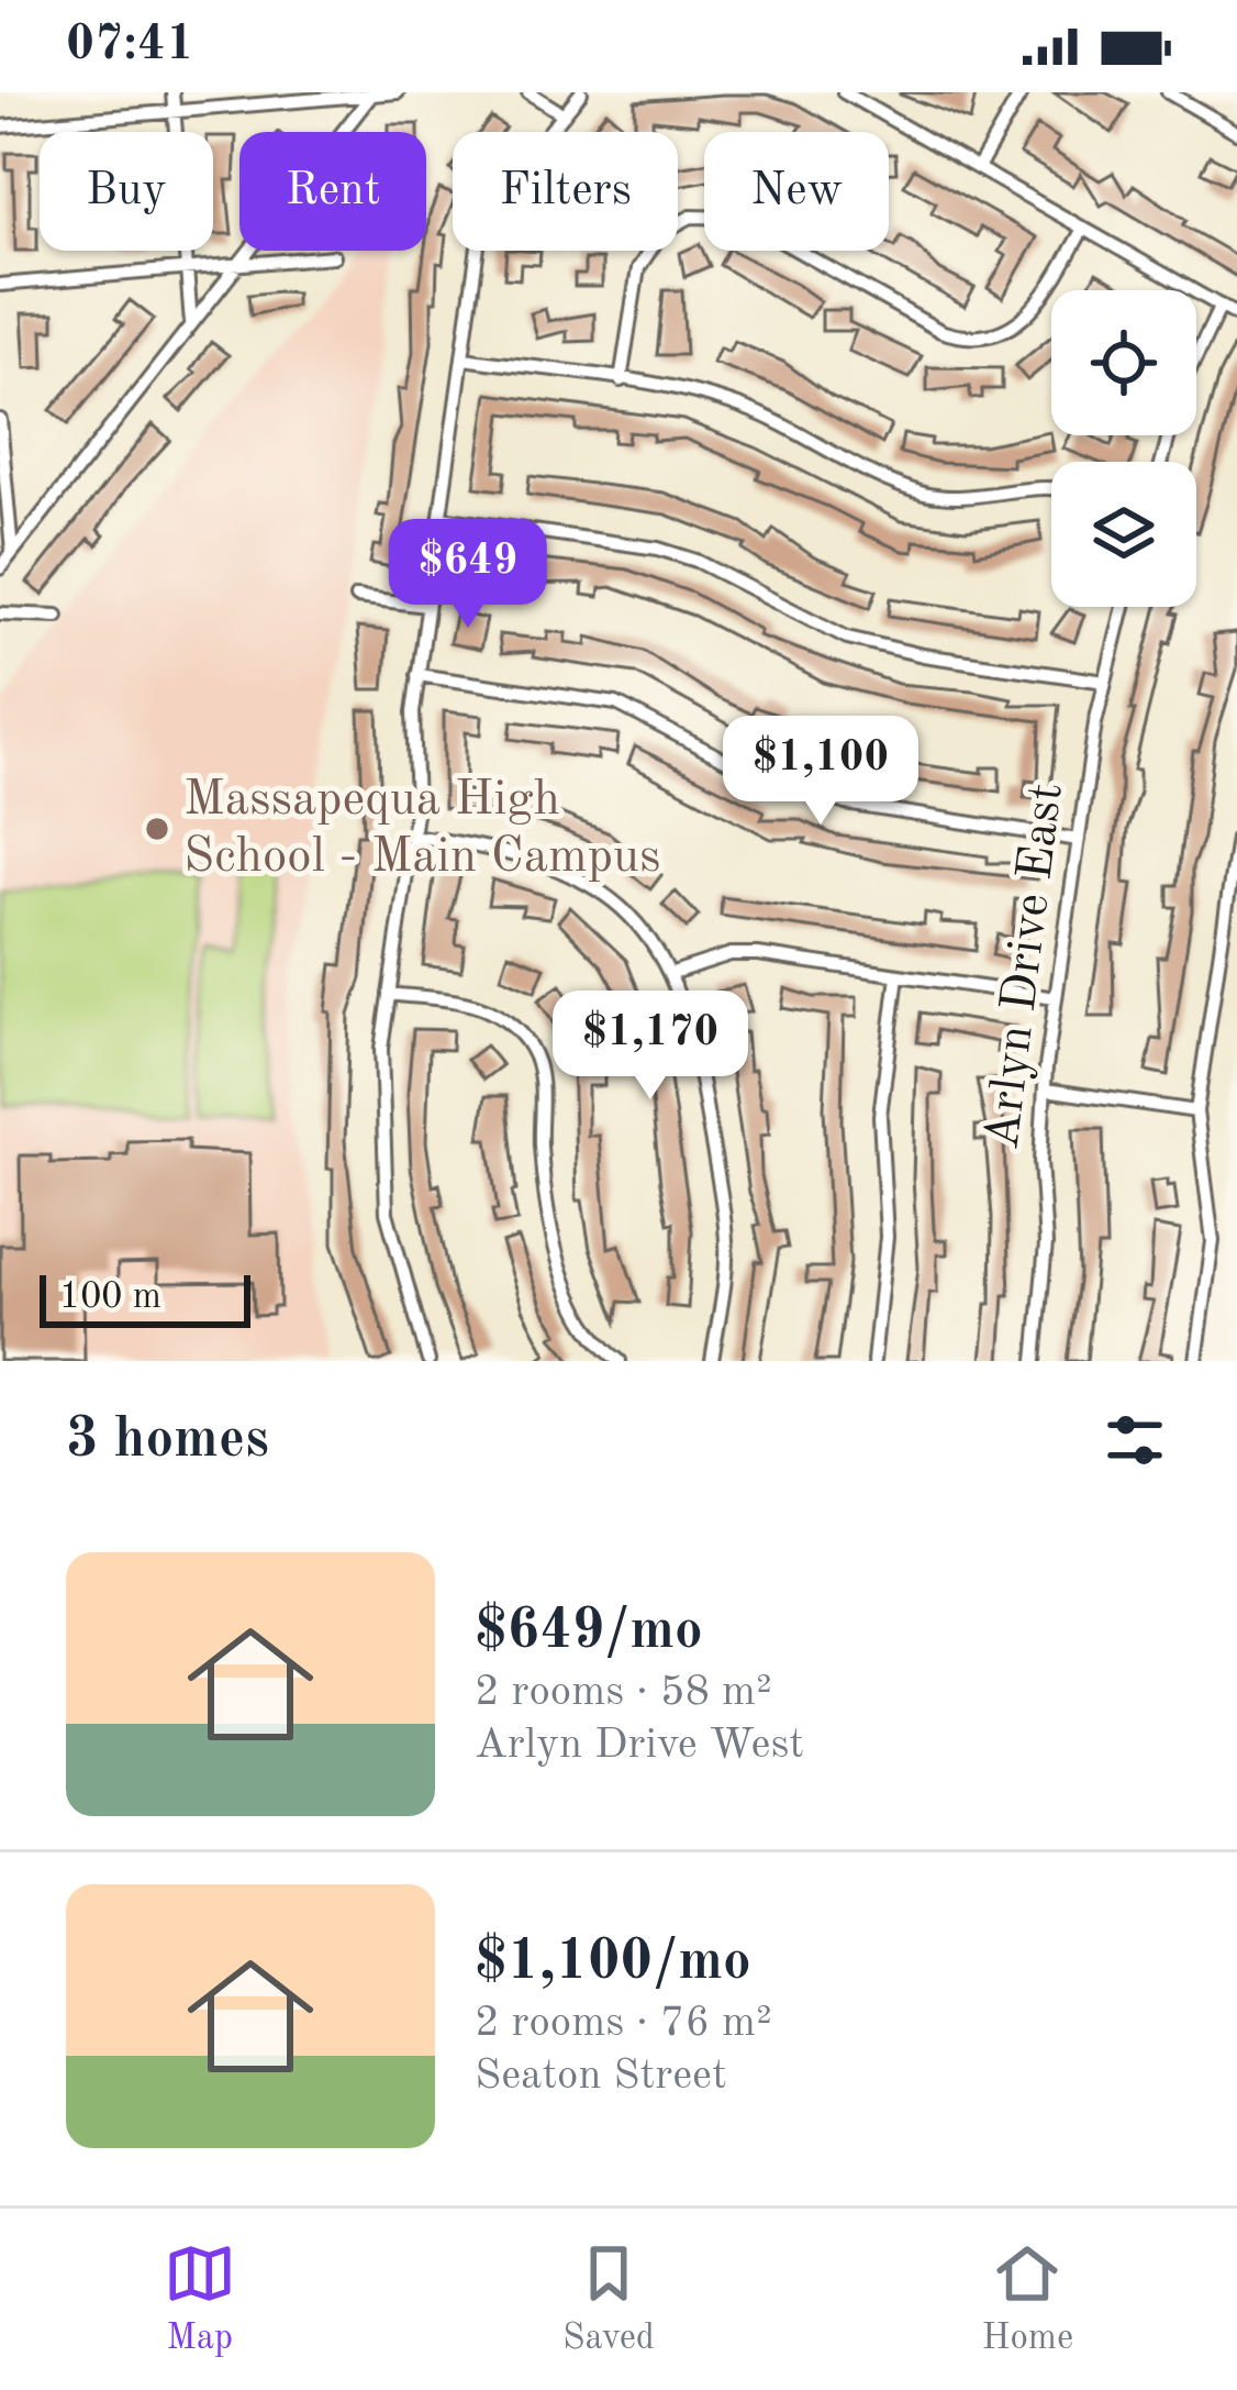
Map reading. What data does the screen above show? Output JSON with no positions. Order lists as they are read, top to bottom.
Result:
{
  "streets": {
    "street": ["Arlyn Drive East"]
  },
  "places": ["Massapequa High School - Main Campus"],
  "scale_bar": "100 m",
  "page": {
    "status": "07:41",
    "chip": [
      "Buy",
      "Rent",
      "Filters",
      "New"
    ],
    "price": ["$649", "$1,100", "$1,170"],
    "scale": "100 m",
    "heading": "3 homes",
    "list": [
      {
        "name": "$649/mo",
        "note": "2 rooms · 58 m² · Arlyn Drive West"
      },
      {
        "name": "$1,100/mo",
        "note": "2 rooms · 76 m² · Seaton Street"
      }
    ],
    "tabs": ["Map", "Saved", "Home"]
  }
}
